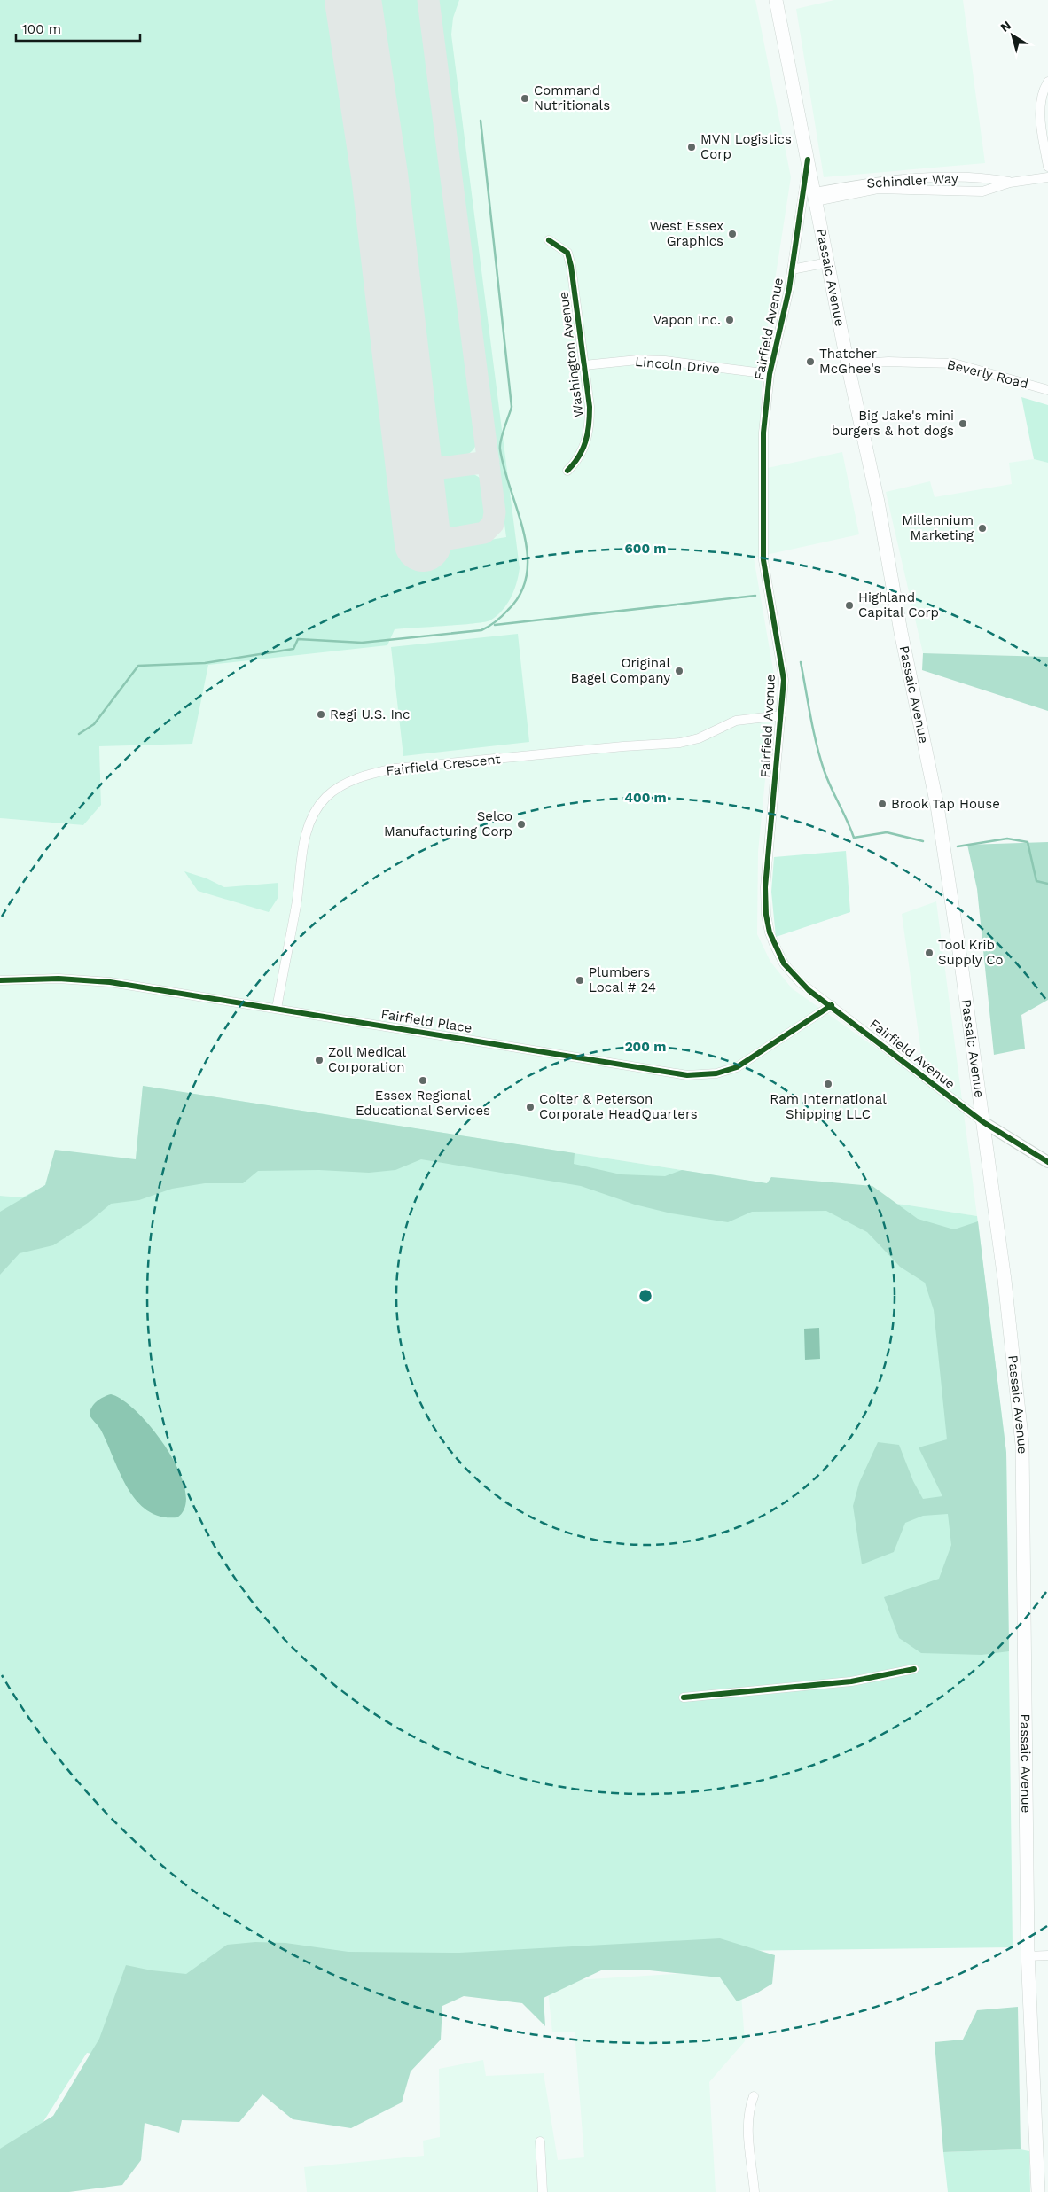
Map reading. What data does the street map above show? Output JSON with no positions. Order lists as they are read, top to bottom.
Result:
{
  "streets": {
    "main road": ["Passaic Avenue"],
    "street": [
      "Schindler Way",
      "Fairfield Avenue",
      "Washington Avenue",
      "Lincoln Drive",
      "Beverly Road",
      "Fairfield Crescent",
      "Fairfield Place"
    ]
  },
  "crossings": [
    ["Schindler Way", "Passaic Avenue"],
    ["Passaic Avenue", "Fairfield Avenue"],
    ["Passaic Avenue", "Beverly Road"],
    ["Fairfield Avenue", "Lincoln Drive"],
    ["Fairfield Avenue", "Fairfield Crescent"],
    ["Fairfield Avenue", "Fairfield Place"],
    ["Washington Avenue", "Lincoln Drive"],
    ["Fairfield Crescent", "Fairfield Place"]
  ],
  "places": [
    "Command Nutritionals",
    "MVN Logistics Corp",
    "West Essex Graphics",
    "Vapon Inc.",
    "Thatcher McGhee's",
    "Big Jake's mini burgers & hot dogs",
    "Millennium Marketing",
    "Highland Capital Corp",
    "Original Bagel Company",
    "Regi U.S. Inc",
    "Brook Tap House",
    "Selco Manufacturing Corp",
    "Tool Krib Supply Co",
    "Plumbers Local # 24",
    "Zoll Medical Corporation",
    "Essex Regional Educational Services",
    "Ram International Shipping LLC",
    "Colter & Peterson Corporate HeadQuarters"
  ],
  "scale_bar": "100 m",
  "north": "top left",
  "rings": ["600 m", "400 m", "200 m"]
}
